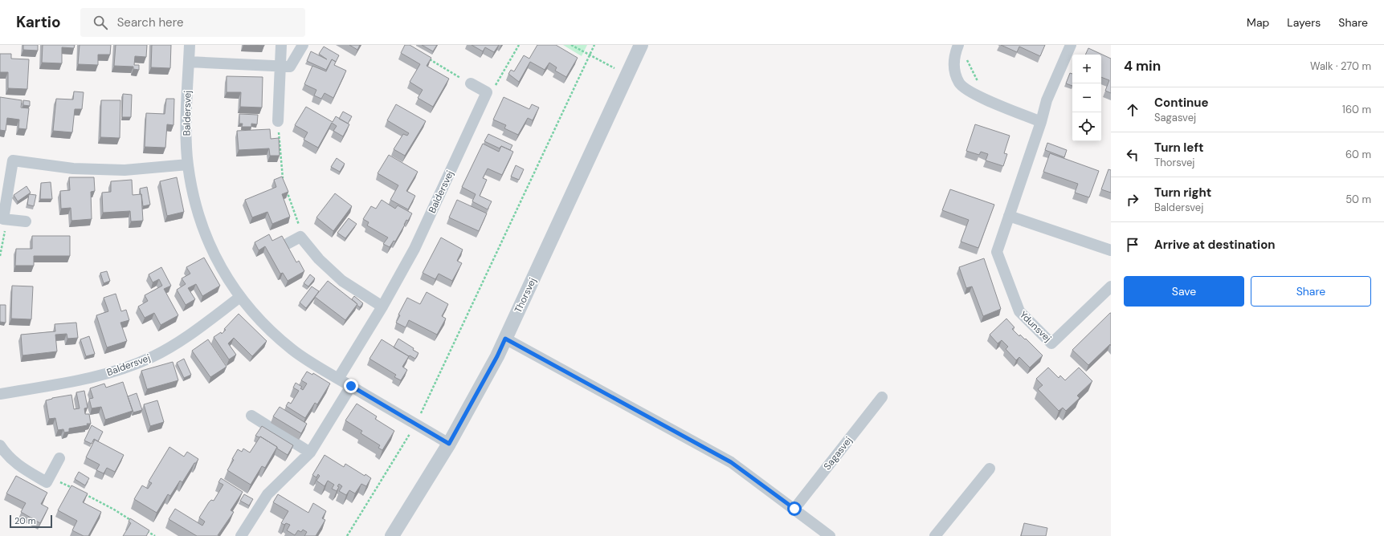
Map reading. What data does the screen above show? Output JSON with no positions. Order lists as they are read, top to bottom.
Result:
{
  "streets": {
    "street": [
      "Baldersvej",
      "Thorsvej",
      "Ydunsvej",
      "Sagasvej"
    ]
  },
  "crossings": [
    ["Baldersvej", "Thorsvej"]
  ],
  "scale_bar": "20 m",
  "page": {
    "header": "Kartio",
    "search": "Search here",
    "nav": ["Map", "Layers", "Share"],
    "heading": ["4 min", "Walk · 270 m"],
    "map_buttons": ["+", "−"],
    "list": [
      ["Continue", "Sagasvej", "160 m"],
      ["Turn left", "Thorsvej", "60 m"],
      ["Turn right", "Baldersvej", "50 m"],
      "Arrive at destination"
    ],
    "buttons": ["Save", "Share"],
    "scale": "20 m"
  }
}
